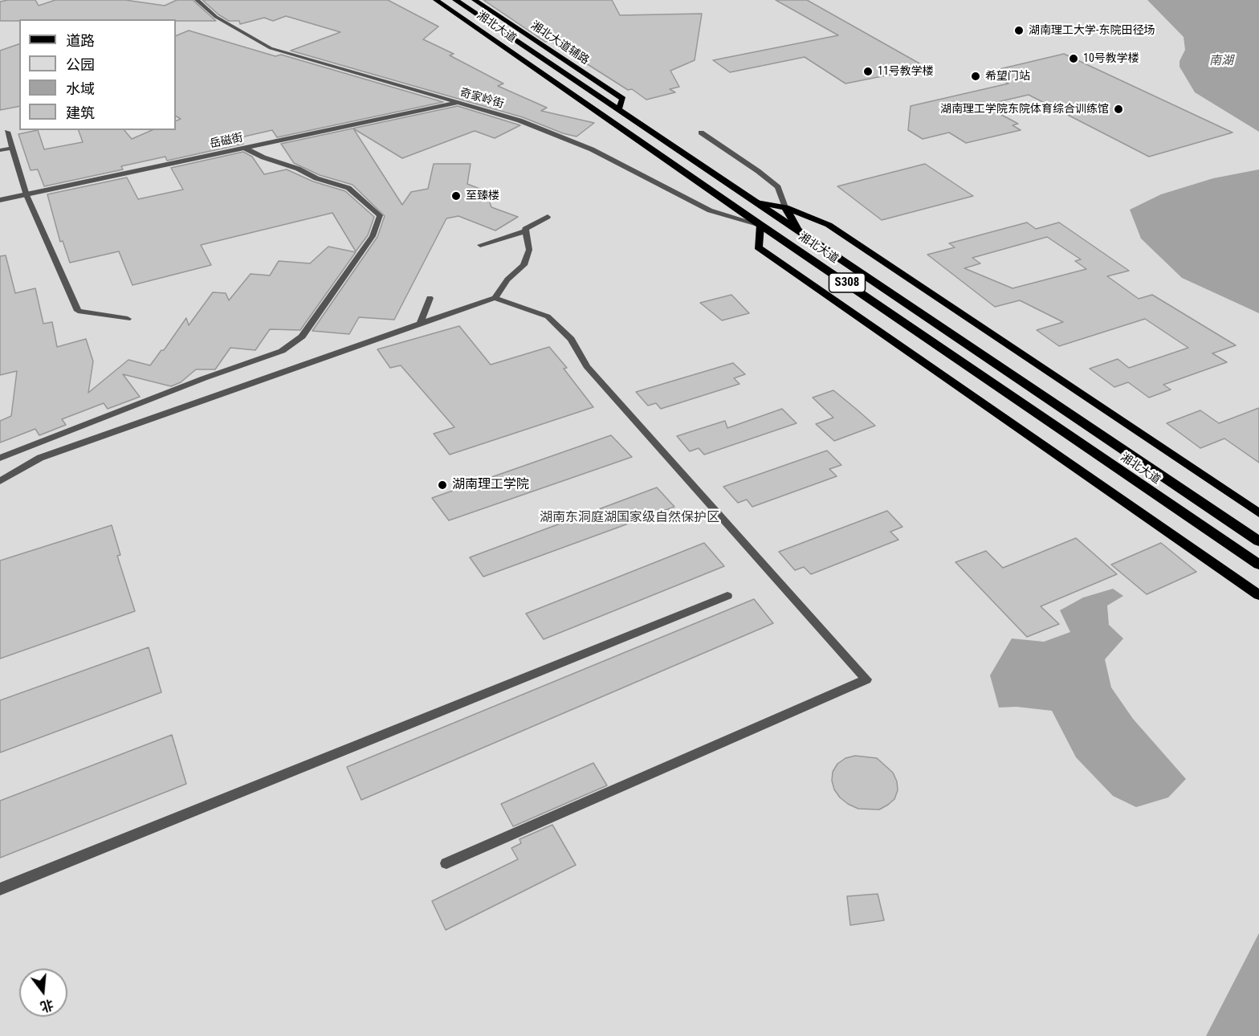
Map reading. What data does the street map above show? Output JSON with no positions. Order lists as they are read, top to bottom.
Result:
{
  "streets": {
    "highway": ["湘北大道", "S308"],
    "main road": ["湘北大道辅路"],
    "street": ["奇家岭街", "岳磁街"]
  },
  "crossings": [
    ["湘北大道", "湘北大道辅路"],
    ["湘北大道", "奇家岭街"],
    ["奇家岭街", "岳磁街"]
  ],
  "water": ["南湖"],
  "parks": ["湖南东洞庭湖国家级自然保护区"],
  "places": [
    "湖南理工大学-东院田径场",
    "10号教学楼",
    "11号教学楼",
    "希望门站",
    "湖南理工学院东院体育综合训练馆",
    "至臻楼",
    "湖南理工学院"
  ],
  "legend": [
    "道路",
    "公园",
    "水域",
    "建筑"
  ],
  "north": "bottom"
}
